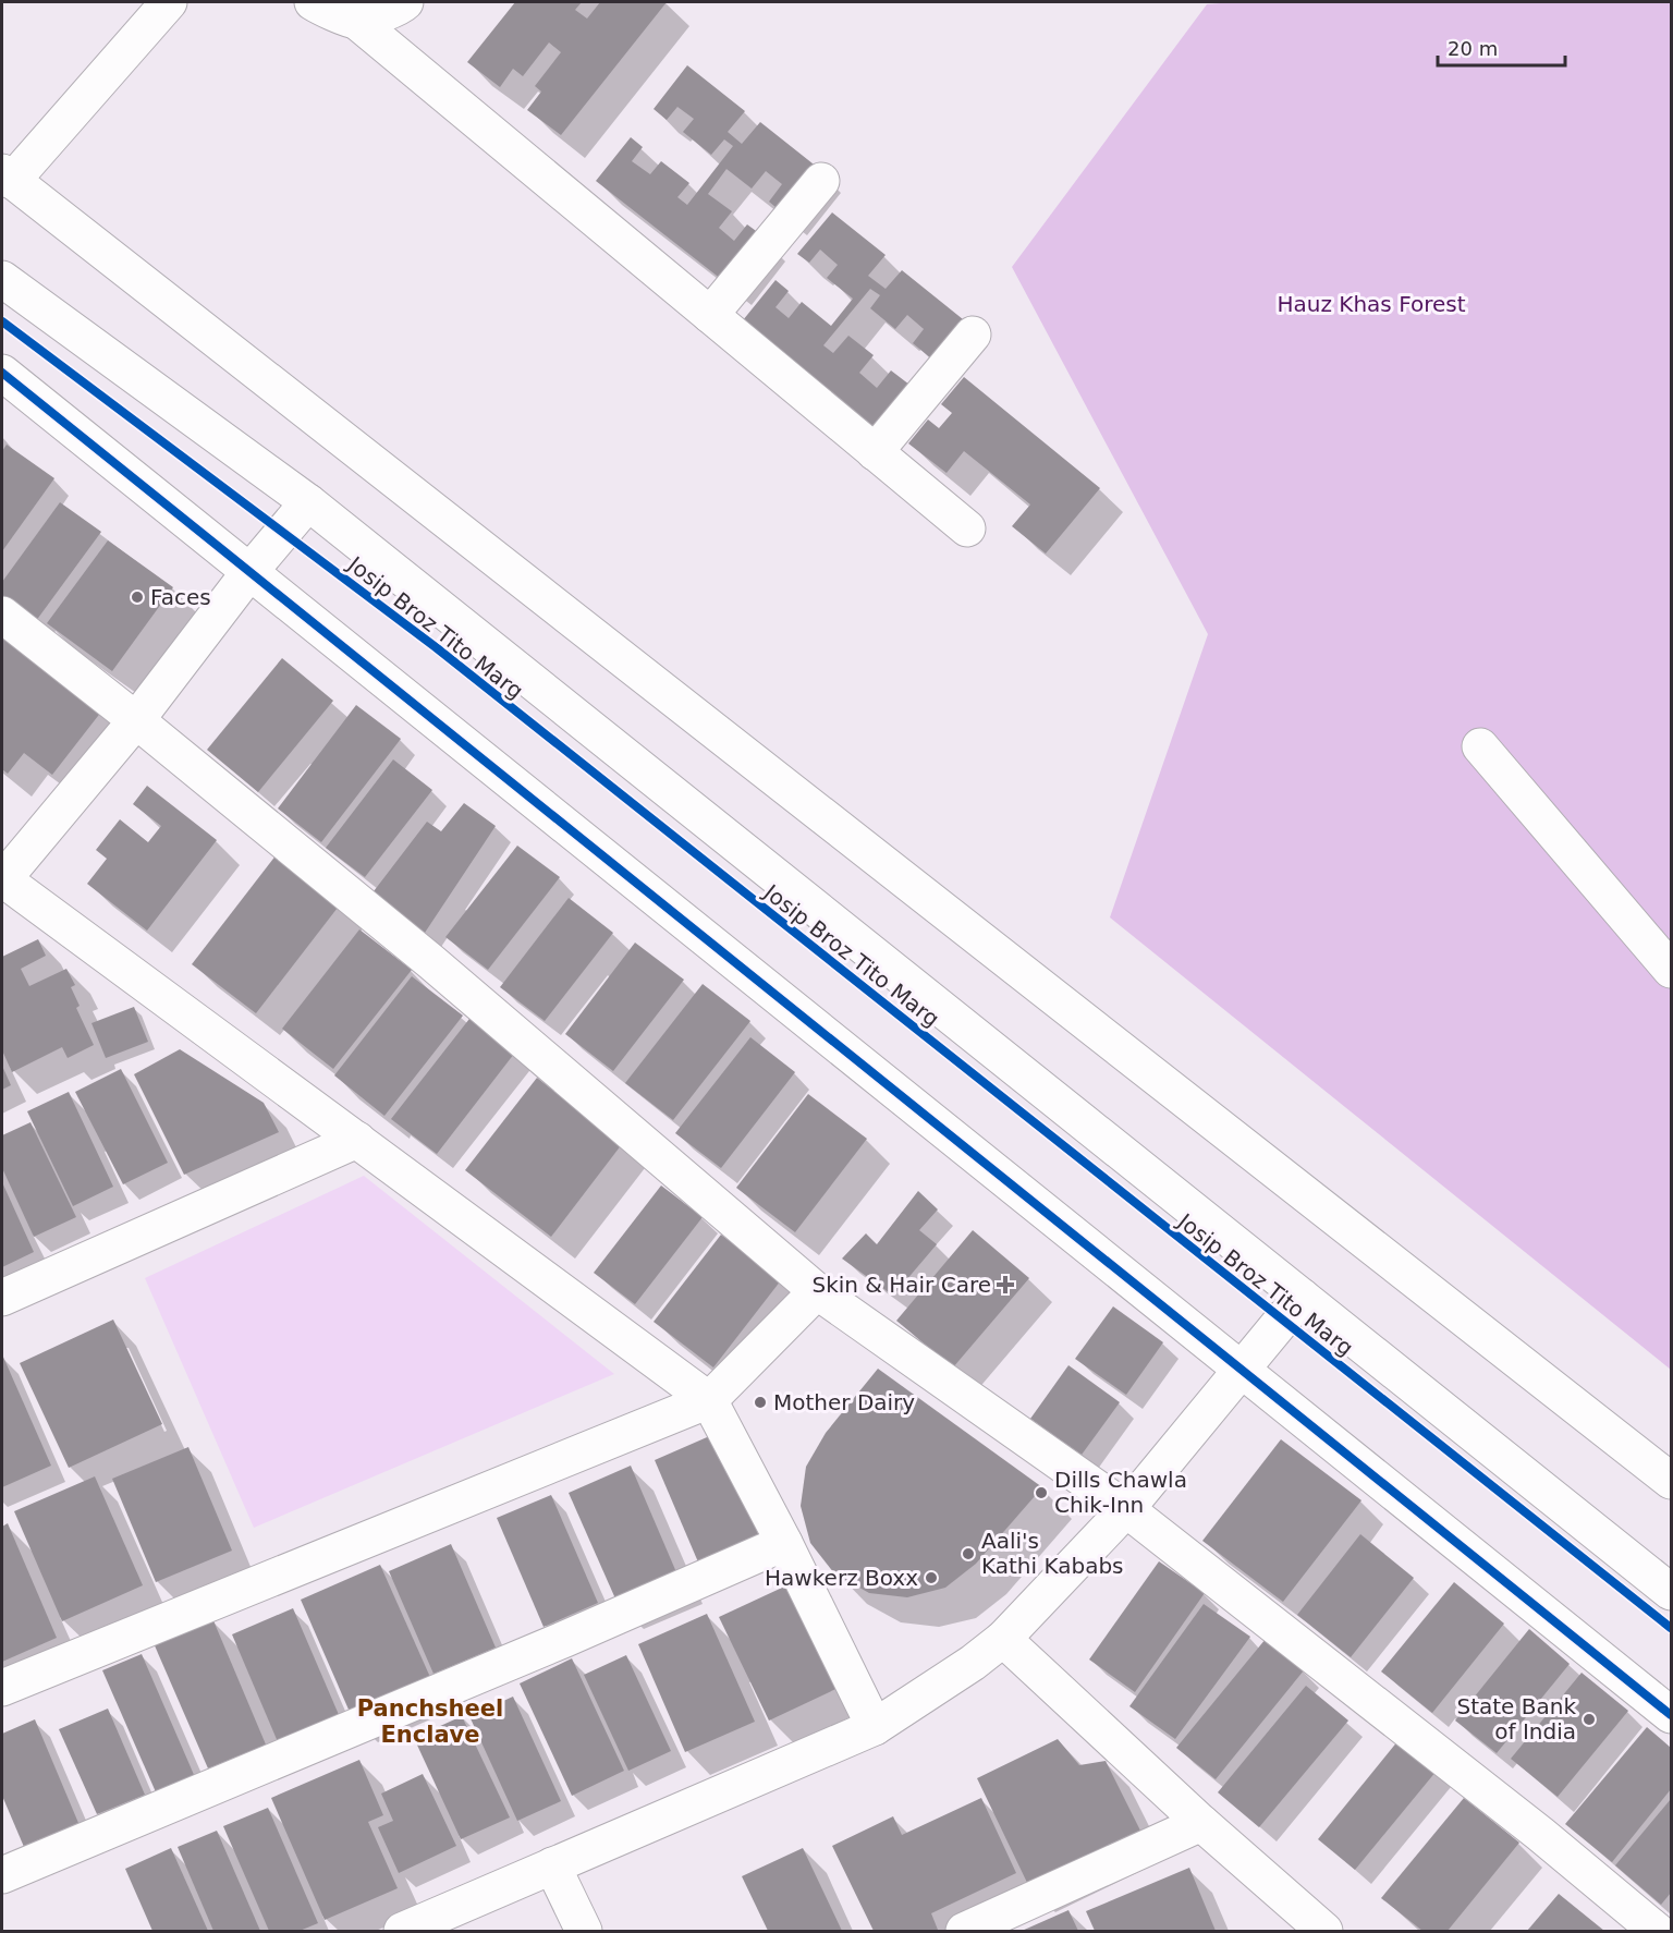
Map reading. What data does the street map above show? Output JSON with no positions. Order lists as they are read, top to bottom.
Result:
{
  "streets": {
    "street": ["Josip Broz Tito Marg"]
  },
  "districts": ["Panchsheel Enclave"],
  "parks": ["Hauz Khas Forest"],
  "places": {
    "other": [
      "Faces",
      "Mother Dairy",
      "Dills Chawla Chik-Inn",
      "Aali's Kathi Kababs",
      "Hawkerz Boxx",
      "State Bank of India"
    ],
    "health": ["Skin & Hair Care"]
  },
  "scale_bar": "20 m"
}
